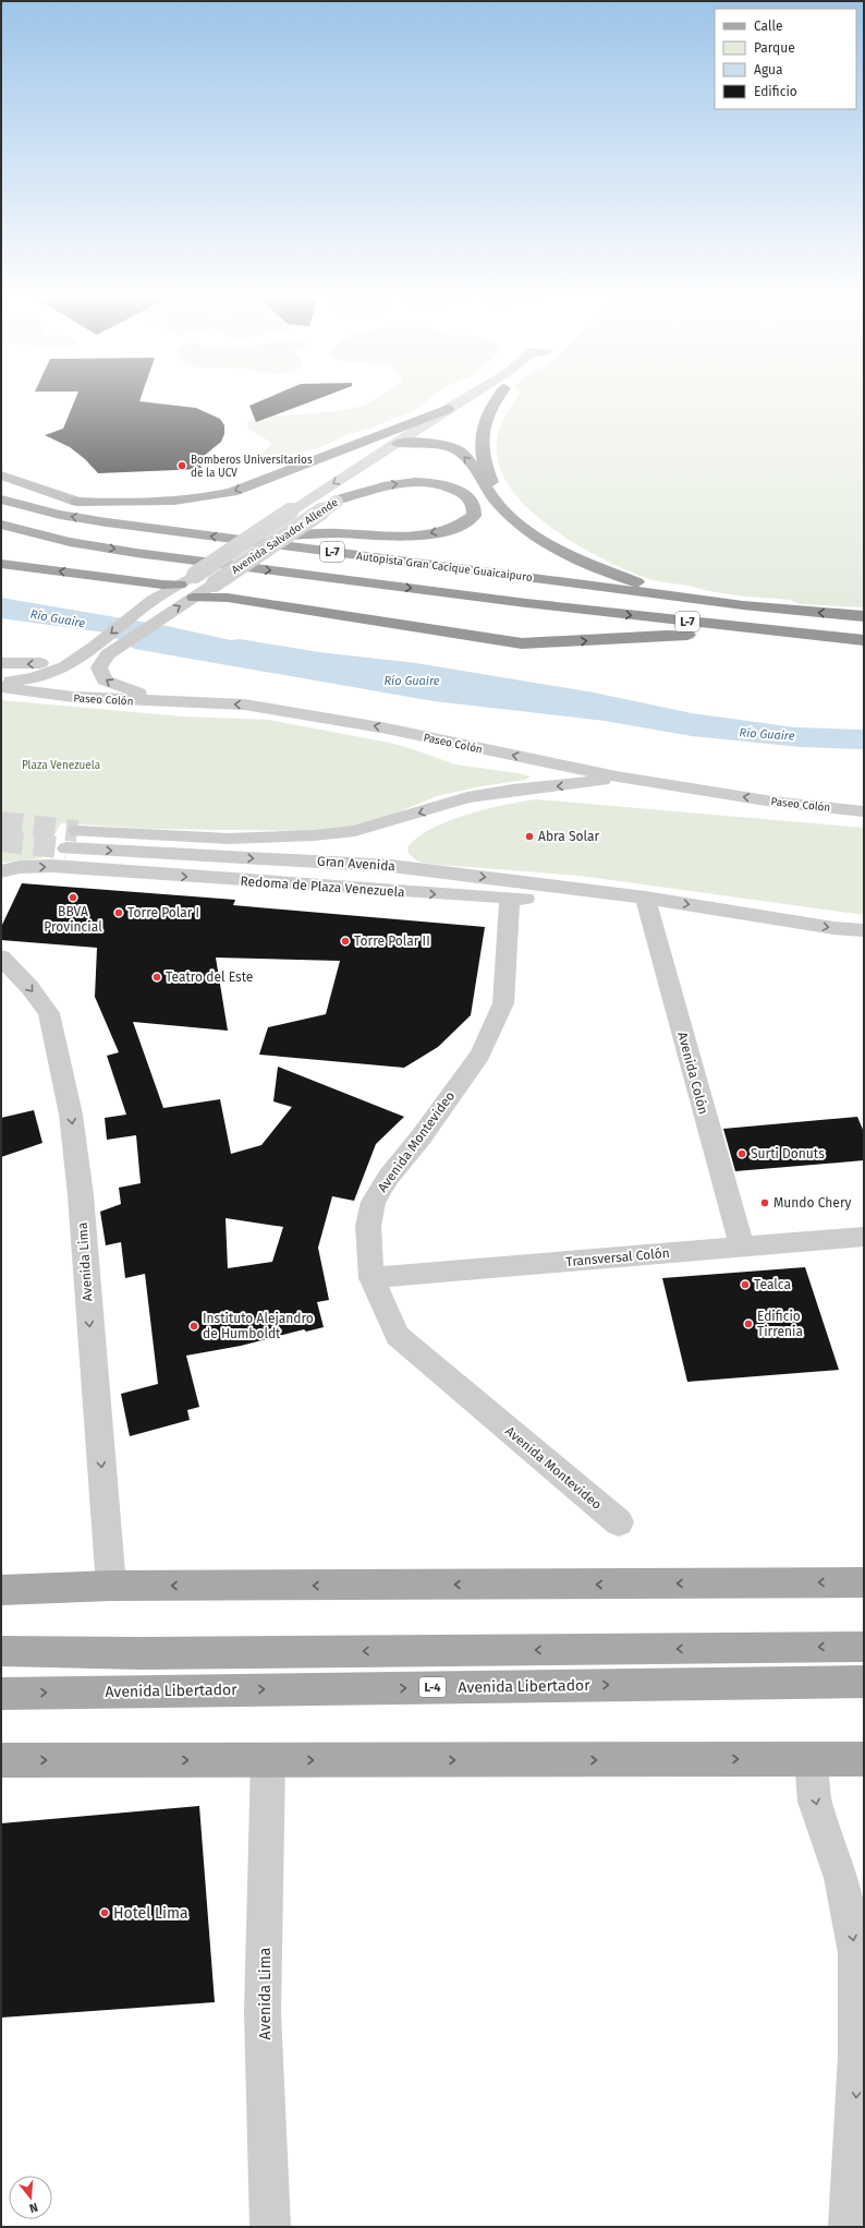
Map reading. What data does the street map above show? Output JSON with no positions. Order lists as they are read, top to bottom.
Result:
{
  "streets": {
    "highway": ["L-7", "Autopista Gran Cacique Guaicaipuro"],
    "main road": ["Avenida Libertador", "L-4"],
    "street": [
      "Avenida Salvador Allende",
      "Paseo Colón",
      "Gran Avenida",
      "Redoma de Plaza Venezuela",
      "Avenida Colón",
      "Avenida Montevideo",
      "Transversal Colón",
      "Avenida Lima"
    ]
  },
  "crossings": [
    ["Avenida Salvador Allende", "Paseo Colón"],
    ["Paseo Colón", "Gran Avenida"],
    ["Gran Avenida", "Redoma de Plaza Venezuela"],
    ["Gran Avenida", "Avenida Colón"],
    ["Redoma de Plaza Venezuela", "Avenida Colón"],
    ["Redoma de Plaza Venezuela", "Avenida Montevideo"],
    ["Avenida Colón", "Transversal Colón"],
    ["Avenida Montevideo", "Transversal Colón"]
  ],
  "one_way": ["Paseo Colón", "Avenida Lima"],
  "water": ["Río Guaire"],
  "parks": ["Plaza Venezuela"],
  "places": [
    "Bomberos Universitarios de la UCV",
    "Abra Solar",
    "BBVA Provincial",
    "Torre Polar I",
    "Torre Polar II",
    "Teatro del Este",
    "Surti Donuts",
    "Mundo Chery",
    "Tealca",
    "Edificio Tirrenia",
    "Instituto Alejandro de Humboldt",
    "Hotel Lima"
  ],
  "legend": [
    "Calle",
    "Parque",
    "Agua",
    "Edificio"
  ],
  "north": "bottom"
}
